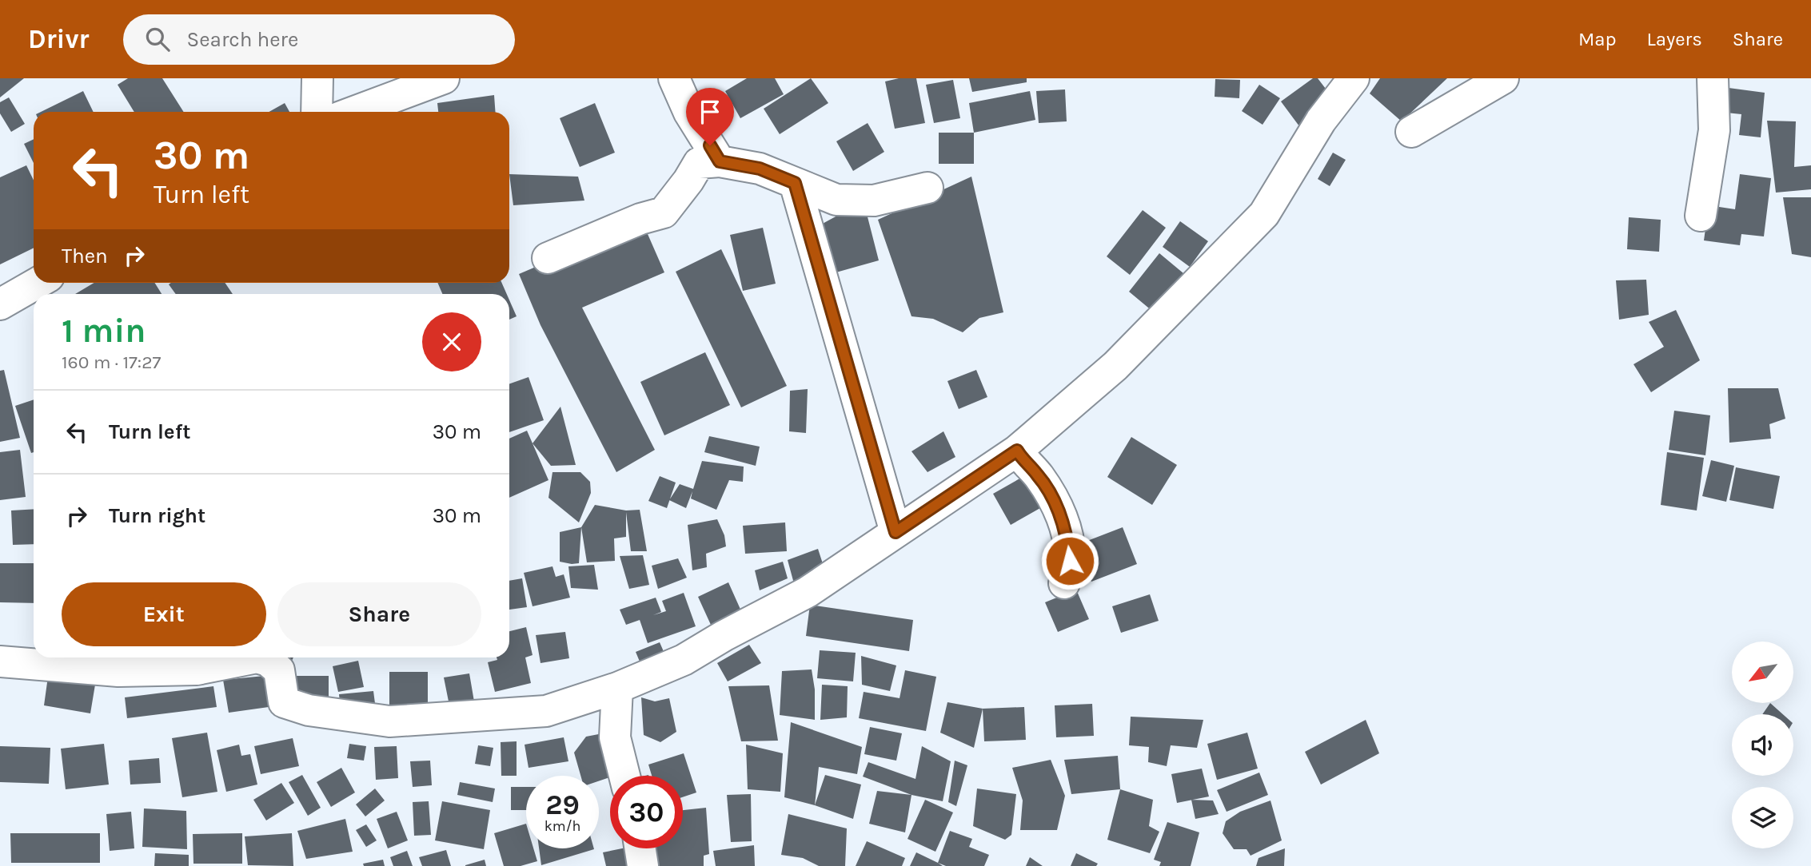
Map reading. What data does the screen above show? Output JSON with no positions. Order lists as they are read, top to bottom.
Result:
{
  "north": "bottom left",
  "page": {
    "header": "Drivr",
    "search": "Search here",
    "nav": ["Map", "Layers", "Share"],
    "turn": ["30 m", "Turn left"],
    "then": "Then",
    "heading": ["1 min", "160 m · 17:27"],
    "list": [
      {
        "name": "Turn left",
        "value": "30 m"
      },
      {
        "name": "Turn right",
        "value": "30 m"
      }
    ],
    "buttons": ["Exit", "Share"],
    "speed": "29 km/h",
    "limit": "30"
  }
}
